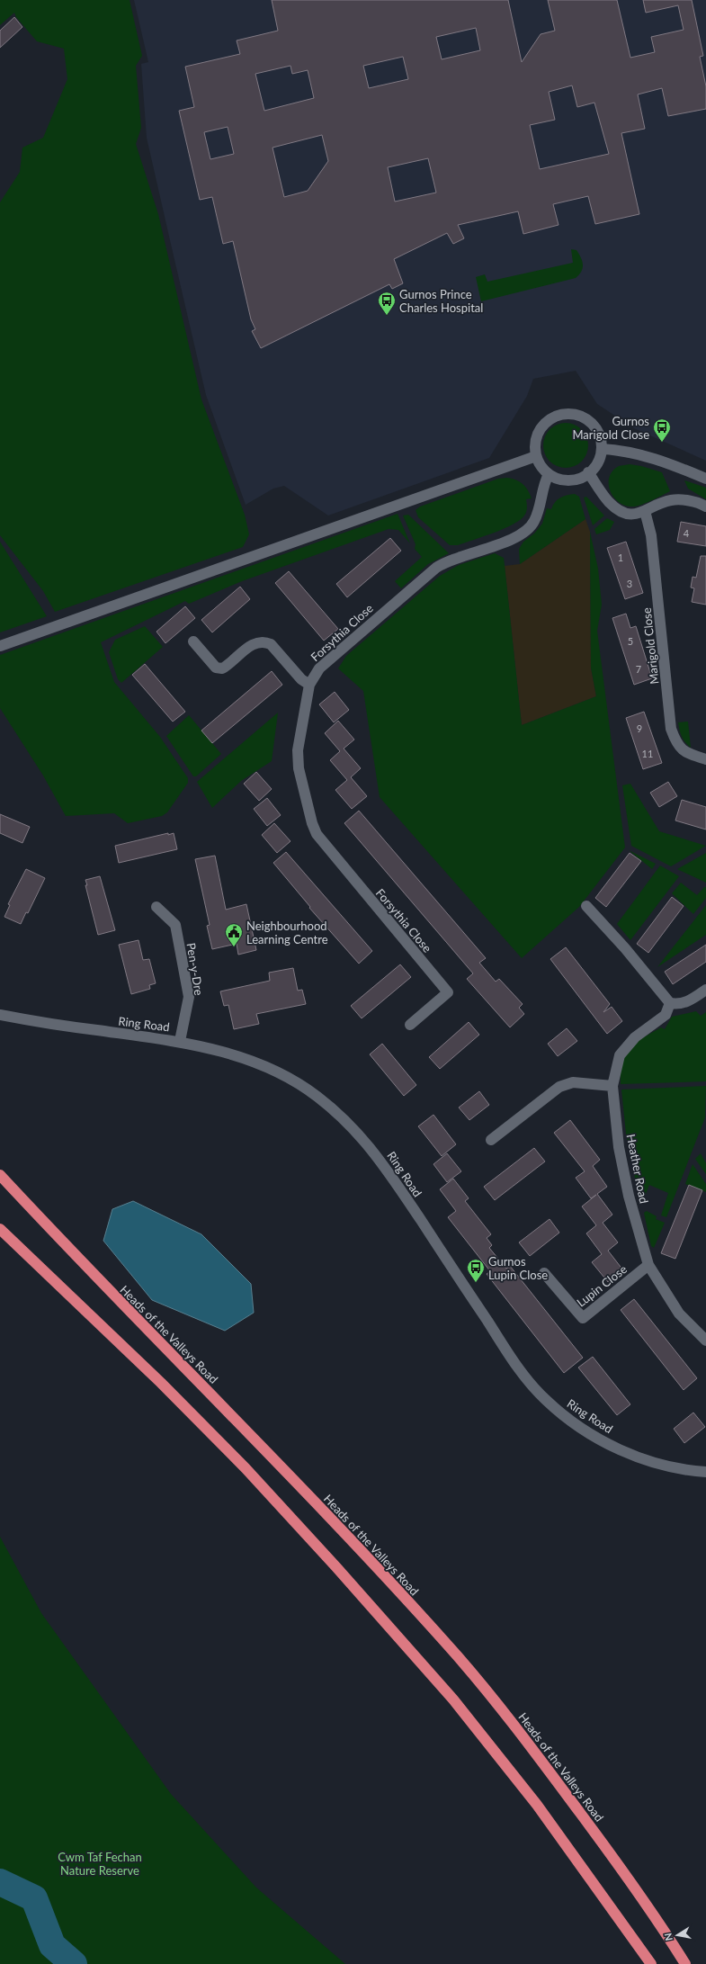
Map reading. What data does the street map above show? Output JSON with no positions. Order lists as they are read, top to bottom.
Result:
{
  "streets": {
    "highway": ["Heads of the Valleys Road"],
    "street": [
      "Forsythia Close",
      "Marigold Close",
      "Pen-y-Dre",
      "Ring Road",
      "Heather Road",
      "Lupin Close"
    ]
  },
  "crossings": [
    ["Pen-y-Dre", "Ring Road"],
    ["Heather Road", "Lupin Close"]
  ],
  "parks": ["Cwm Taf Fechan Nature Reserve"],
  "places": {
    "bus stop": ["Gurnos Prince Charles Hospital", "Gurnos Marigold Close", "Gurnos Lupin Close"],
    "public building": ["Neighbourhood Learning Centre"]
  },
  "house_numbers": [
    "4",
    "1",
    "3",
    "5",
    "7",
    "9",
    "11"
  ],
  "north": "left"
}
